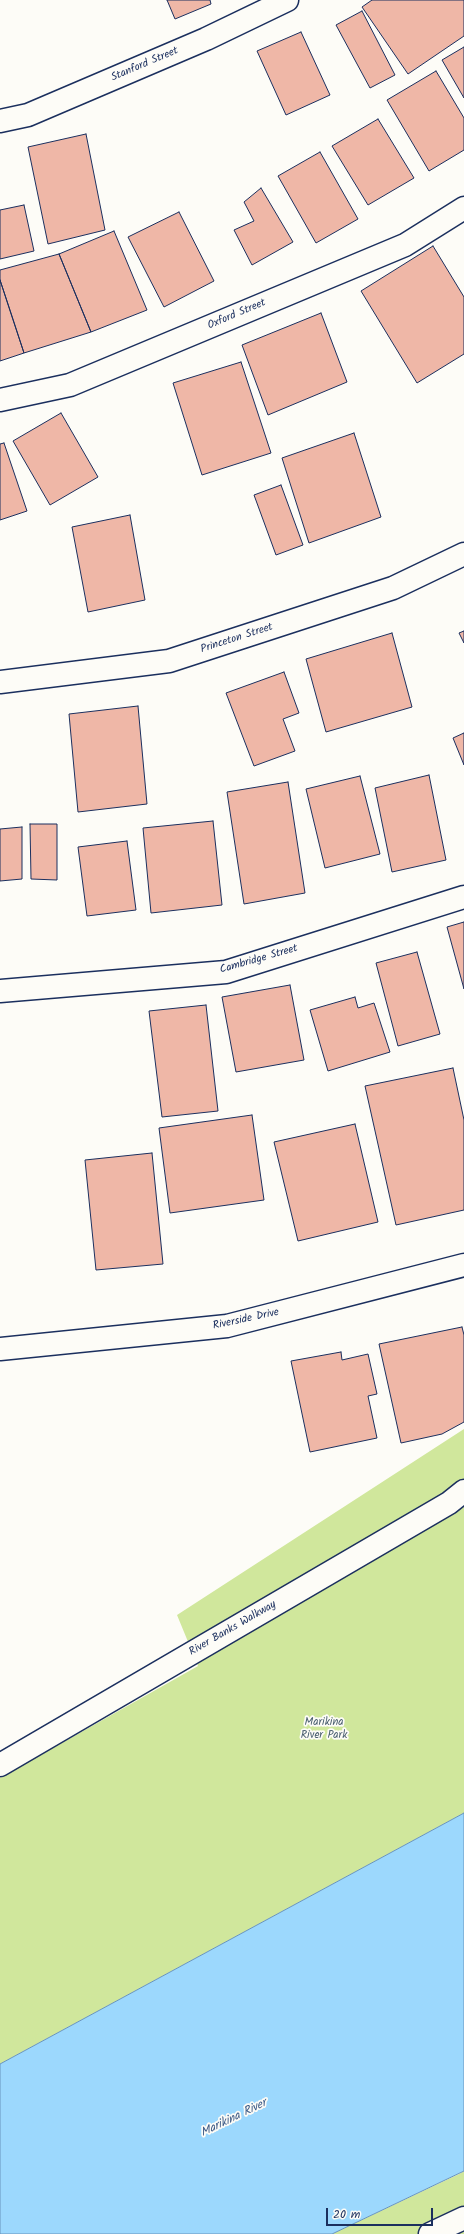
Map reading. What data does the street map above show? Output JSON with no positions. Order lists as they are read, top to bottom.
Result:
{
  "streets": {
    "street": [
      "Stanford Street",
      "Oxford Street",
      "Princeton Street",
      "Cambridge Street",
      "Riverside Drive",
      "River Banks Walkway"
    ]
  },
  "water": ["Marikina River"],
  "parks": ["Marikina River Park"],
  "scale_bar": "20 m"
}
